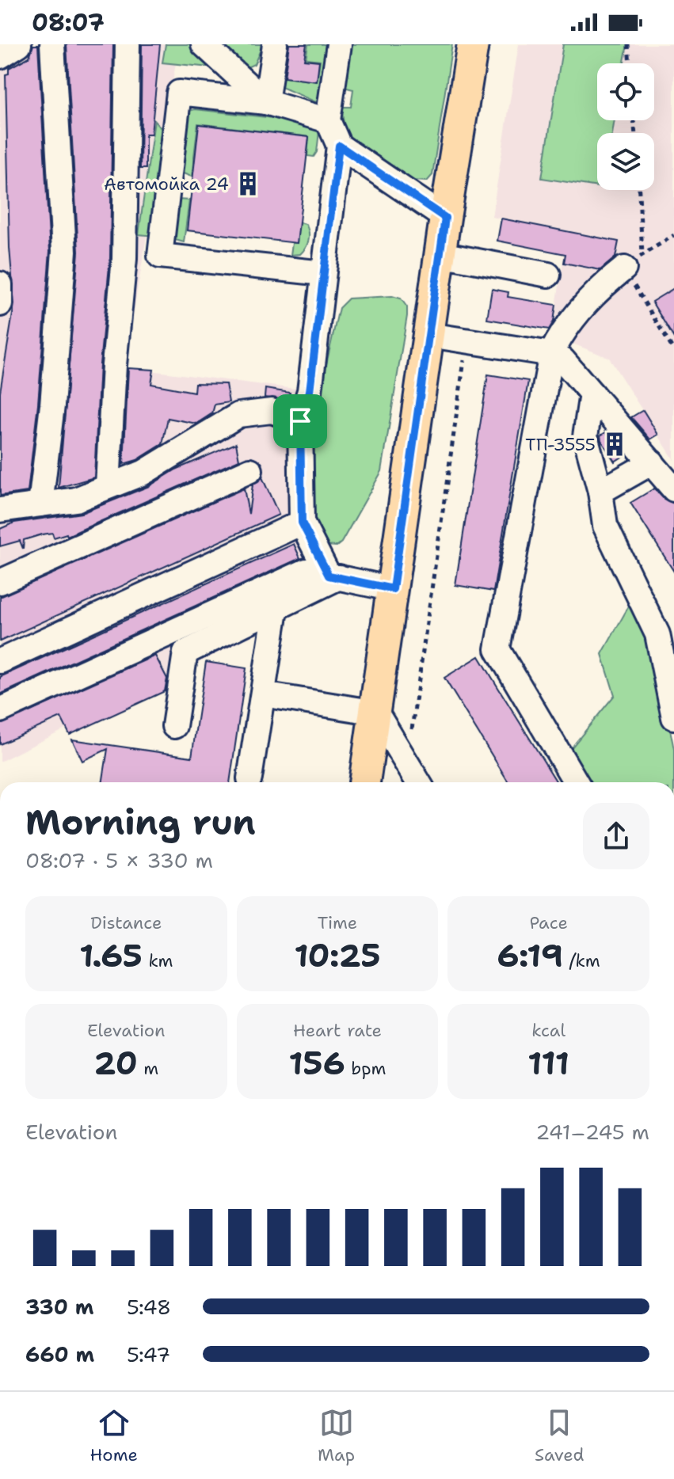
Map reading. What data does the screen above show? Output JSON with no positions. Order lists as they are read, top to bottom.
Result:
{
  "places": {
    "building": ["Автомойка 24", "ТП-3555"]
  },
  "page": {
    "status": "08:07",
    "heading": ["Morning run", "08:07 · 5 × 330 m"],
    "stats": [
      ["Distance", "1.65 km"],
      ["Time", "10:25"],
      ["Pace", "6:19 /km"],
      ["Elevation", "20 m"],
      ["Heart rate", "156 bpm"],
      ["kcal", "111"]
    ],
    "chart": ["Elevation", "241–245 m"],
    "list": [
      {
        "name": "330 m",
        "note": "5:48"
      },
      {
        "name": "660 m",
        "note": "5:47"
      }
    ],
    "tabs": ["Home", "Map", "Saved"]
  }
}
